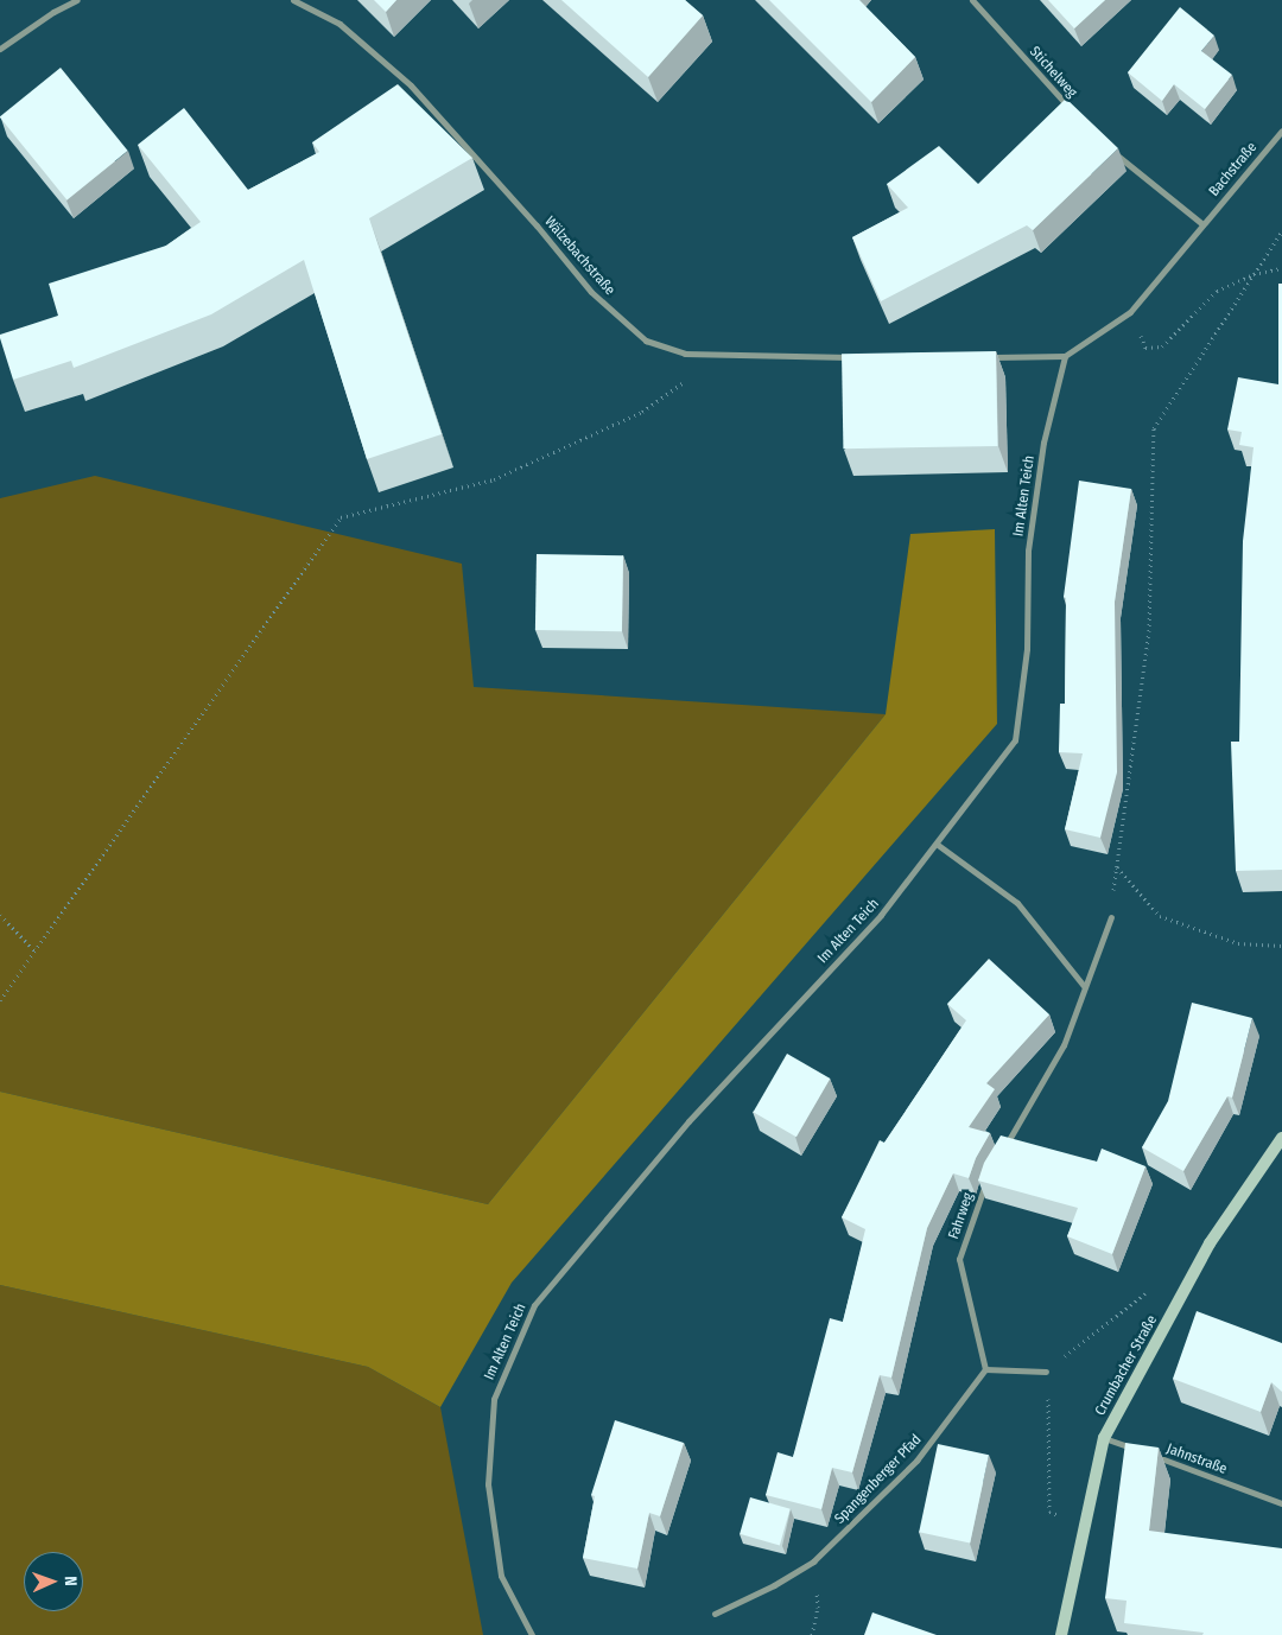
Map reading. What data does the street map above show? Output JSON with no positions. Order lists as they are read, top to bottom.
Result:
{
  "streets": {
    "main road": ["Crumbacher Straße"],
    "street": [
      "Stichelweg",
      "Bachstraße",
      "Wälzebachstraße",
      "Im Alten Teich",
      "Fahrweg",
      "Jahnstraße",
      "Spangenberger Pfad"
    ]
  },
  "crossings": [
    ["Fahrweg", "Spangenberger Pfad"],
    ["Crumbacher Straße", "Jahnstraße"]
  ],
  "north": "right"
}
